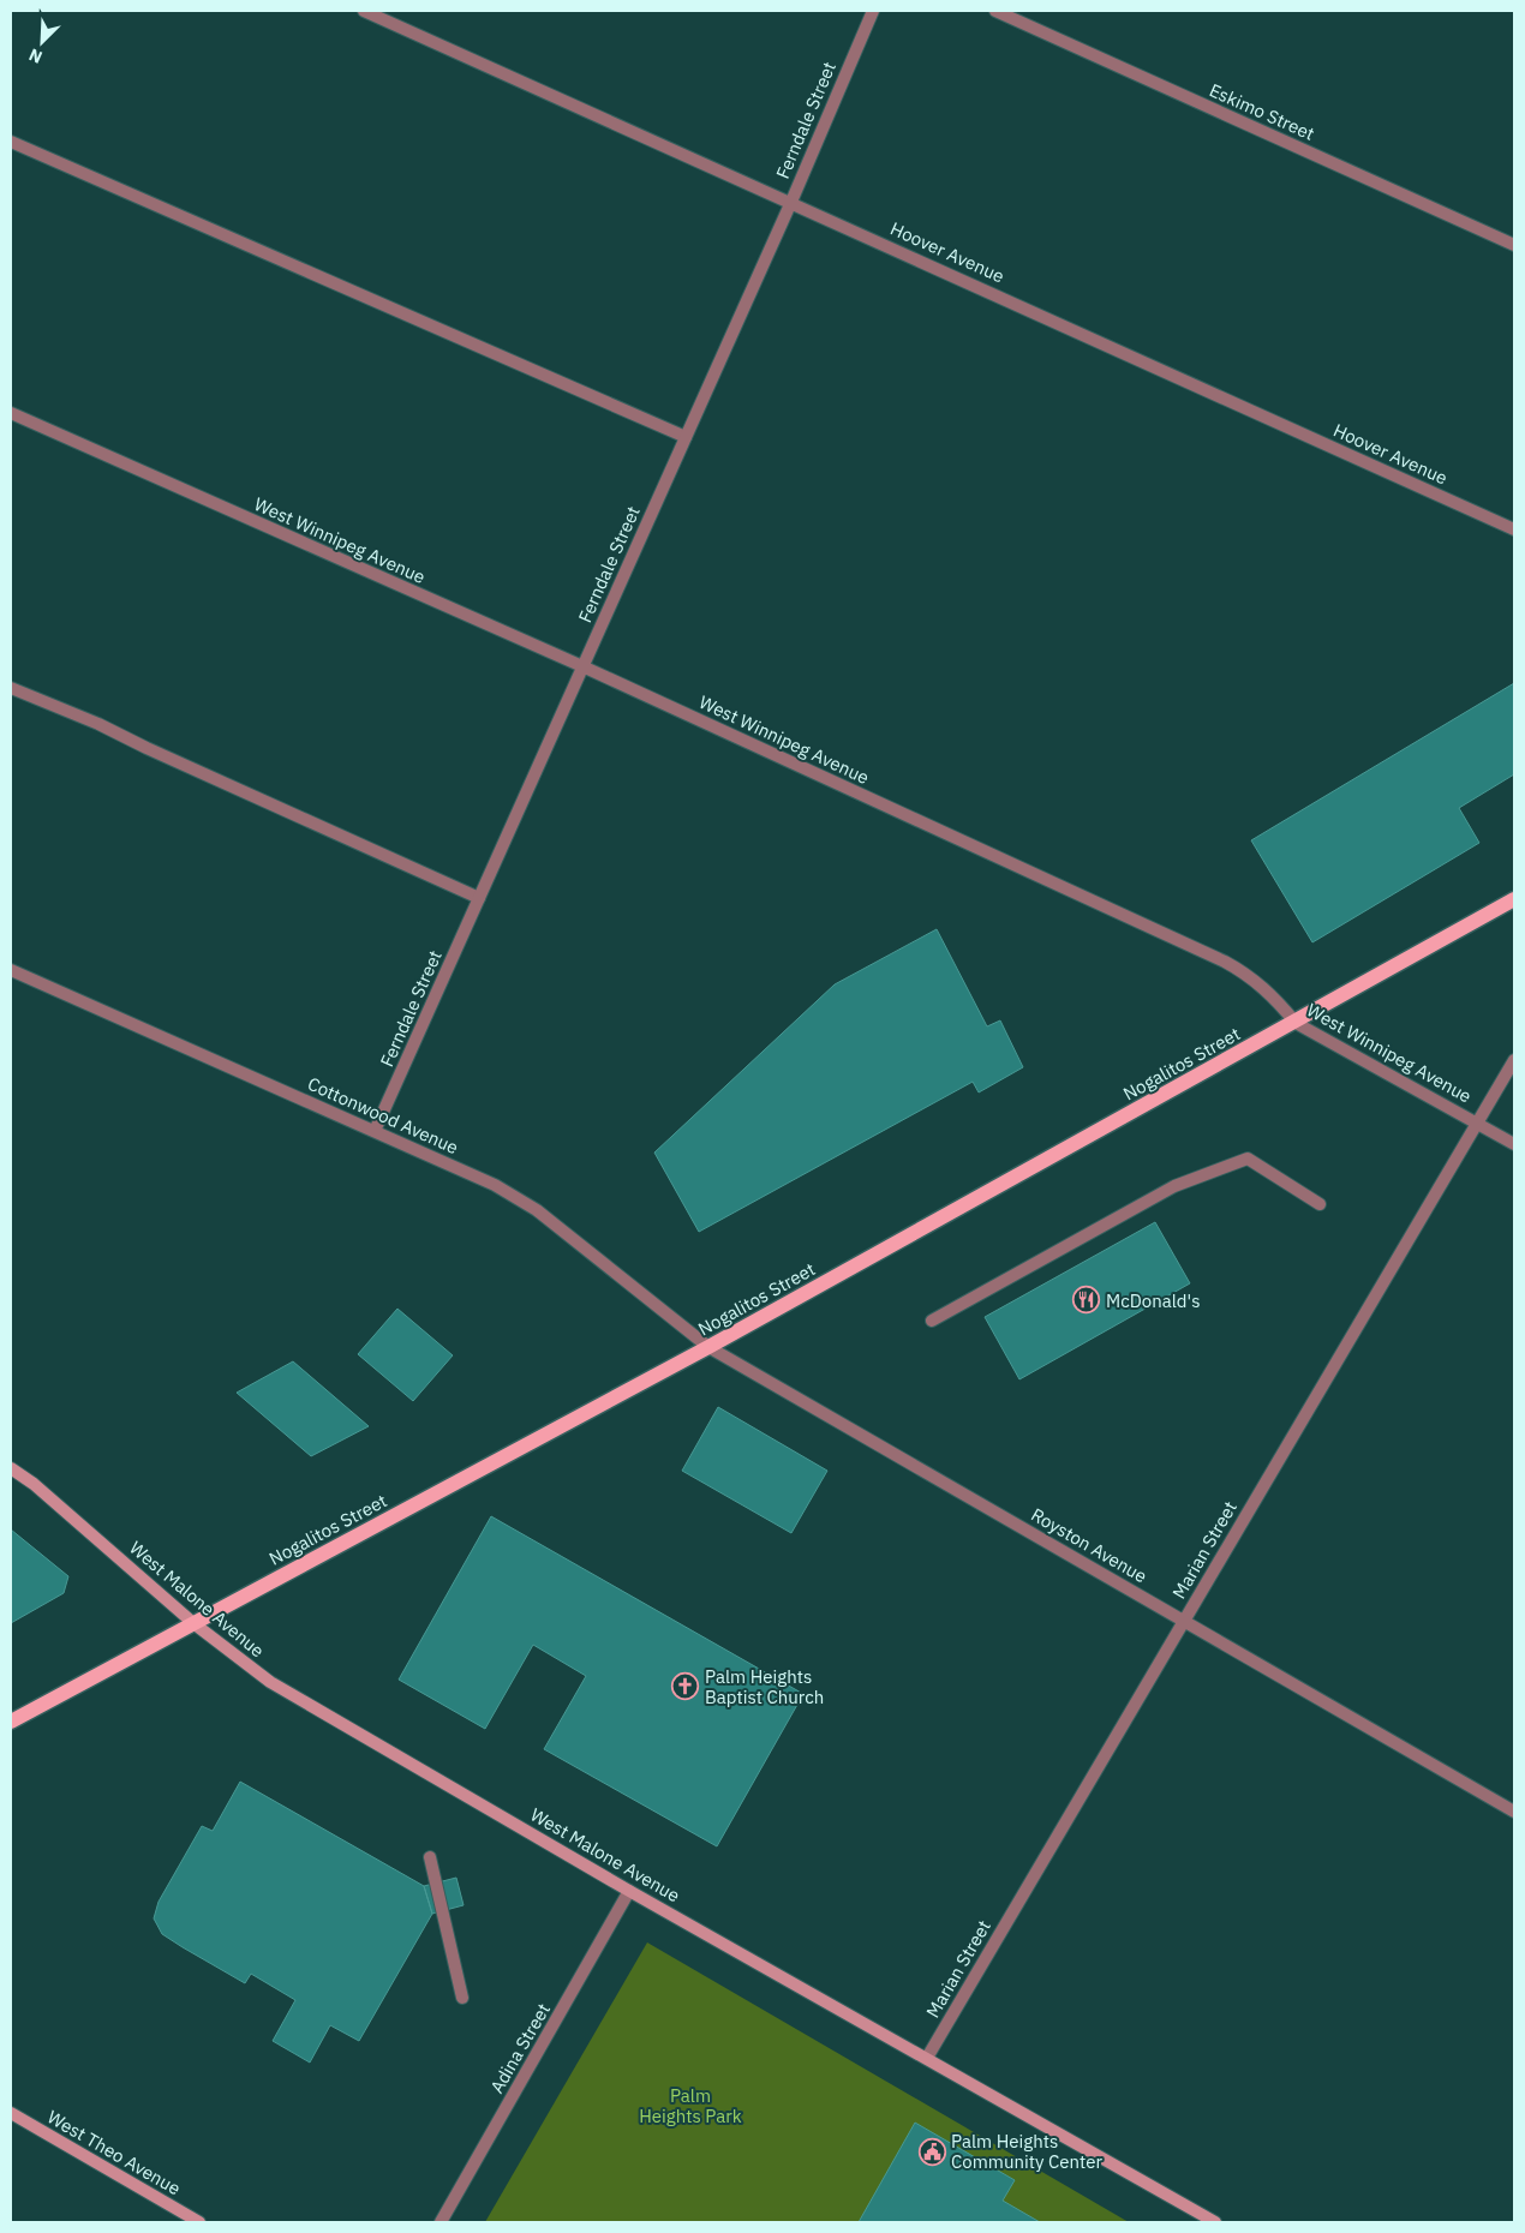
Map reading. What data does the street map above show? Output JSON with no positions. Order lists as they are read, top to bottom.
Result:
{
  "streets": {
    "main road": ["Nogalitos Street"],
    "street": [
      "Eskimo Street",
      "Ferndale Street",
      "Hoover Avenue",
      "West Winnipeg Avenue",
      "Cottonwood Avenue",
      "Royston Avenue",
      "Marian Street",
      "West Malone Avenue",
      "Adina Street",
      "West Theo Avenue"
    ]
  },
  "crossings": [
    ["Ferndale Street", "Hoover Avenue"],
    ["Ferndale Street", "West Winnipeg Avenue"],
    ["Ferndale Street", "Cottonwood Avenue"],
    ["West Winnipeg Avenue", "Nogalitos Street"],
    ["West Winnipeg Avenue", "Marian Street"],
    ["Nogalitos Street", "Cottonwood Avenue"],
    ["Nogalitos Street", "Royston Avenue"],
    ["Nogalitos Street", "West Malone Avenue"],
    ["Cottonwood Avenue", "Royston Avenue"],
    ["Royston Avenue", "Marian Street"],
    ["Marian Street", "West Malone Avenue"],
    ["West Malone Avenue", "Adina Street"]
  ],
  "parks": ["Palm Heights Park"],
  "places": {
    "restaurant": ["McDonald's"],
    "church": ["Palm Heights Baptist Church"],
    "public building": ["Palm Heights Community Center"]
  },
  "north": "bottom left"
}
